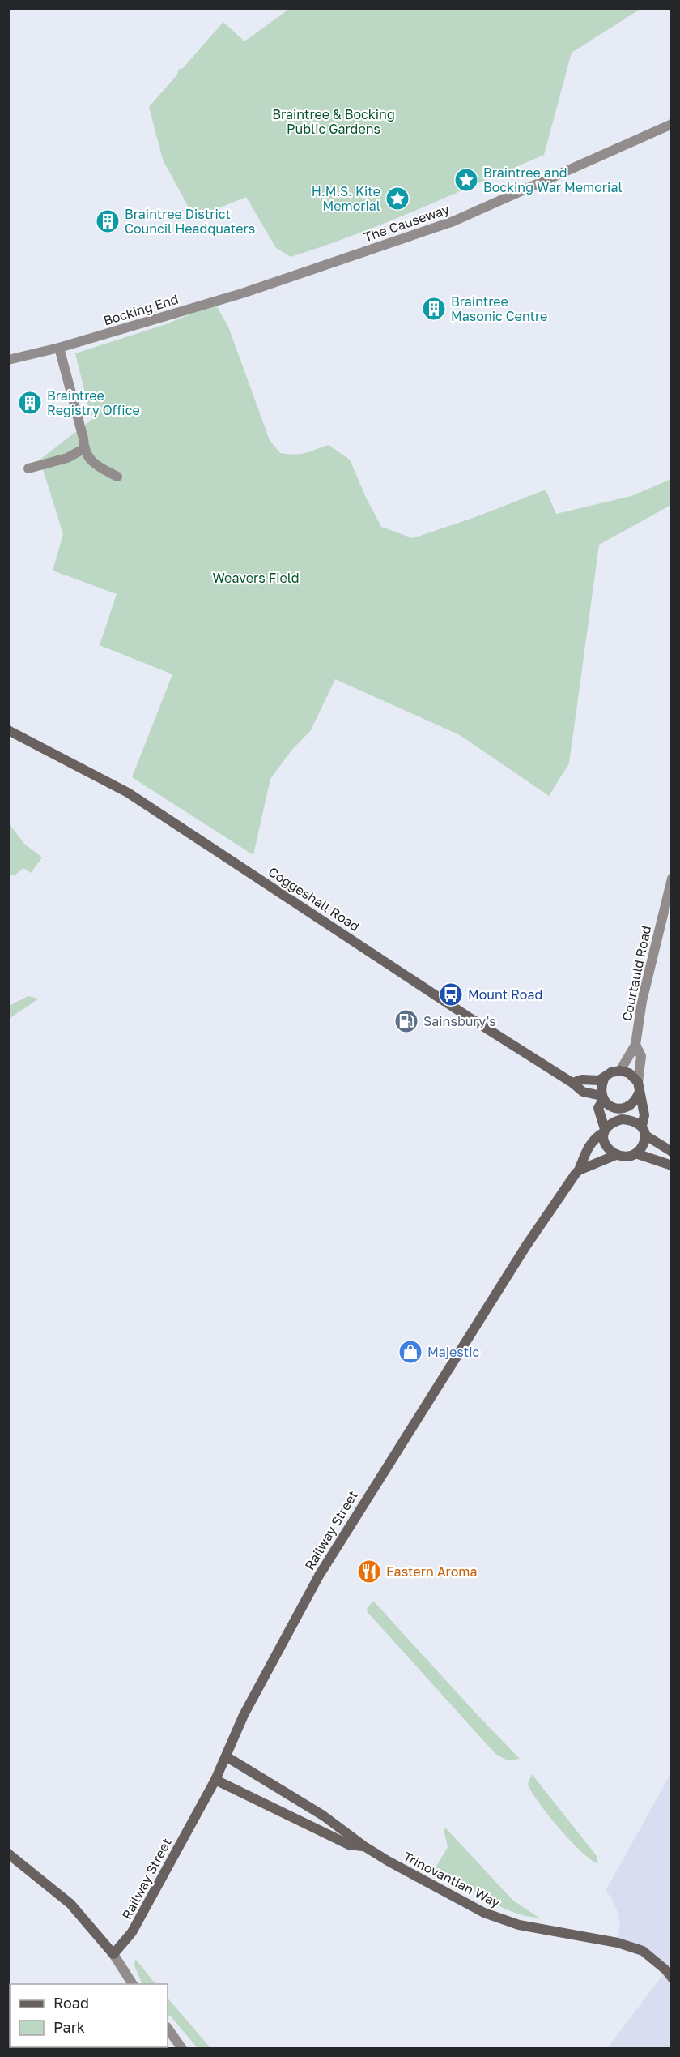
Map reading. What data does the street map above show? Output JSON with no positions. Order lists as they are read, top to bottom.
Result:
{
  "streets": {
    "main road": ["Coggeshall Road", "Railway Street", "Trinovantian Way"],
    "street": ["The Causeway", "Bocking End", "Courtauld Road"]
  },
  "crossings": [
    ["The Causeway", "Bocking End"],
    ["Coggeshall Road", "Courtauld Road"],
    ["Railway Street", "Trinovantian Way"]
  ],
  "parks": ["Braintree & Bocking Public Gardens", "Weavers Field"],
  "places": {
    "place": ["Braintree and Bocking War Memorial", "H.M.S. Kite Memorial"],
    "building": ["Braintree District Council Headquaters", "Braintree Masonic Centre", "Braintree Registry Office"],
    "bus stop": ["Mount Road"],
    "fuel station": ["Sainsbury's"],
    "shop": ["Majestic"],
    "restaurant": ["Eastern Aroma"]
  },
  "legend": ["Road", "Park"]
}
